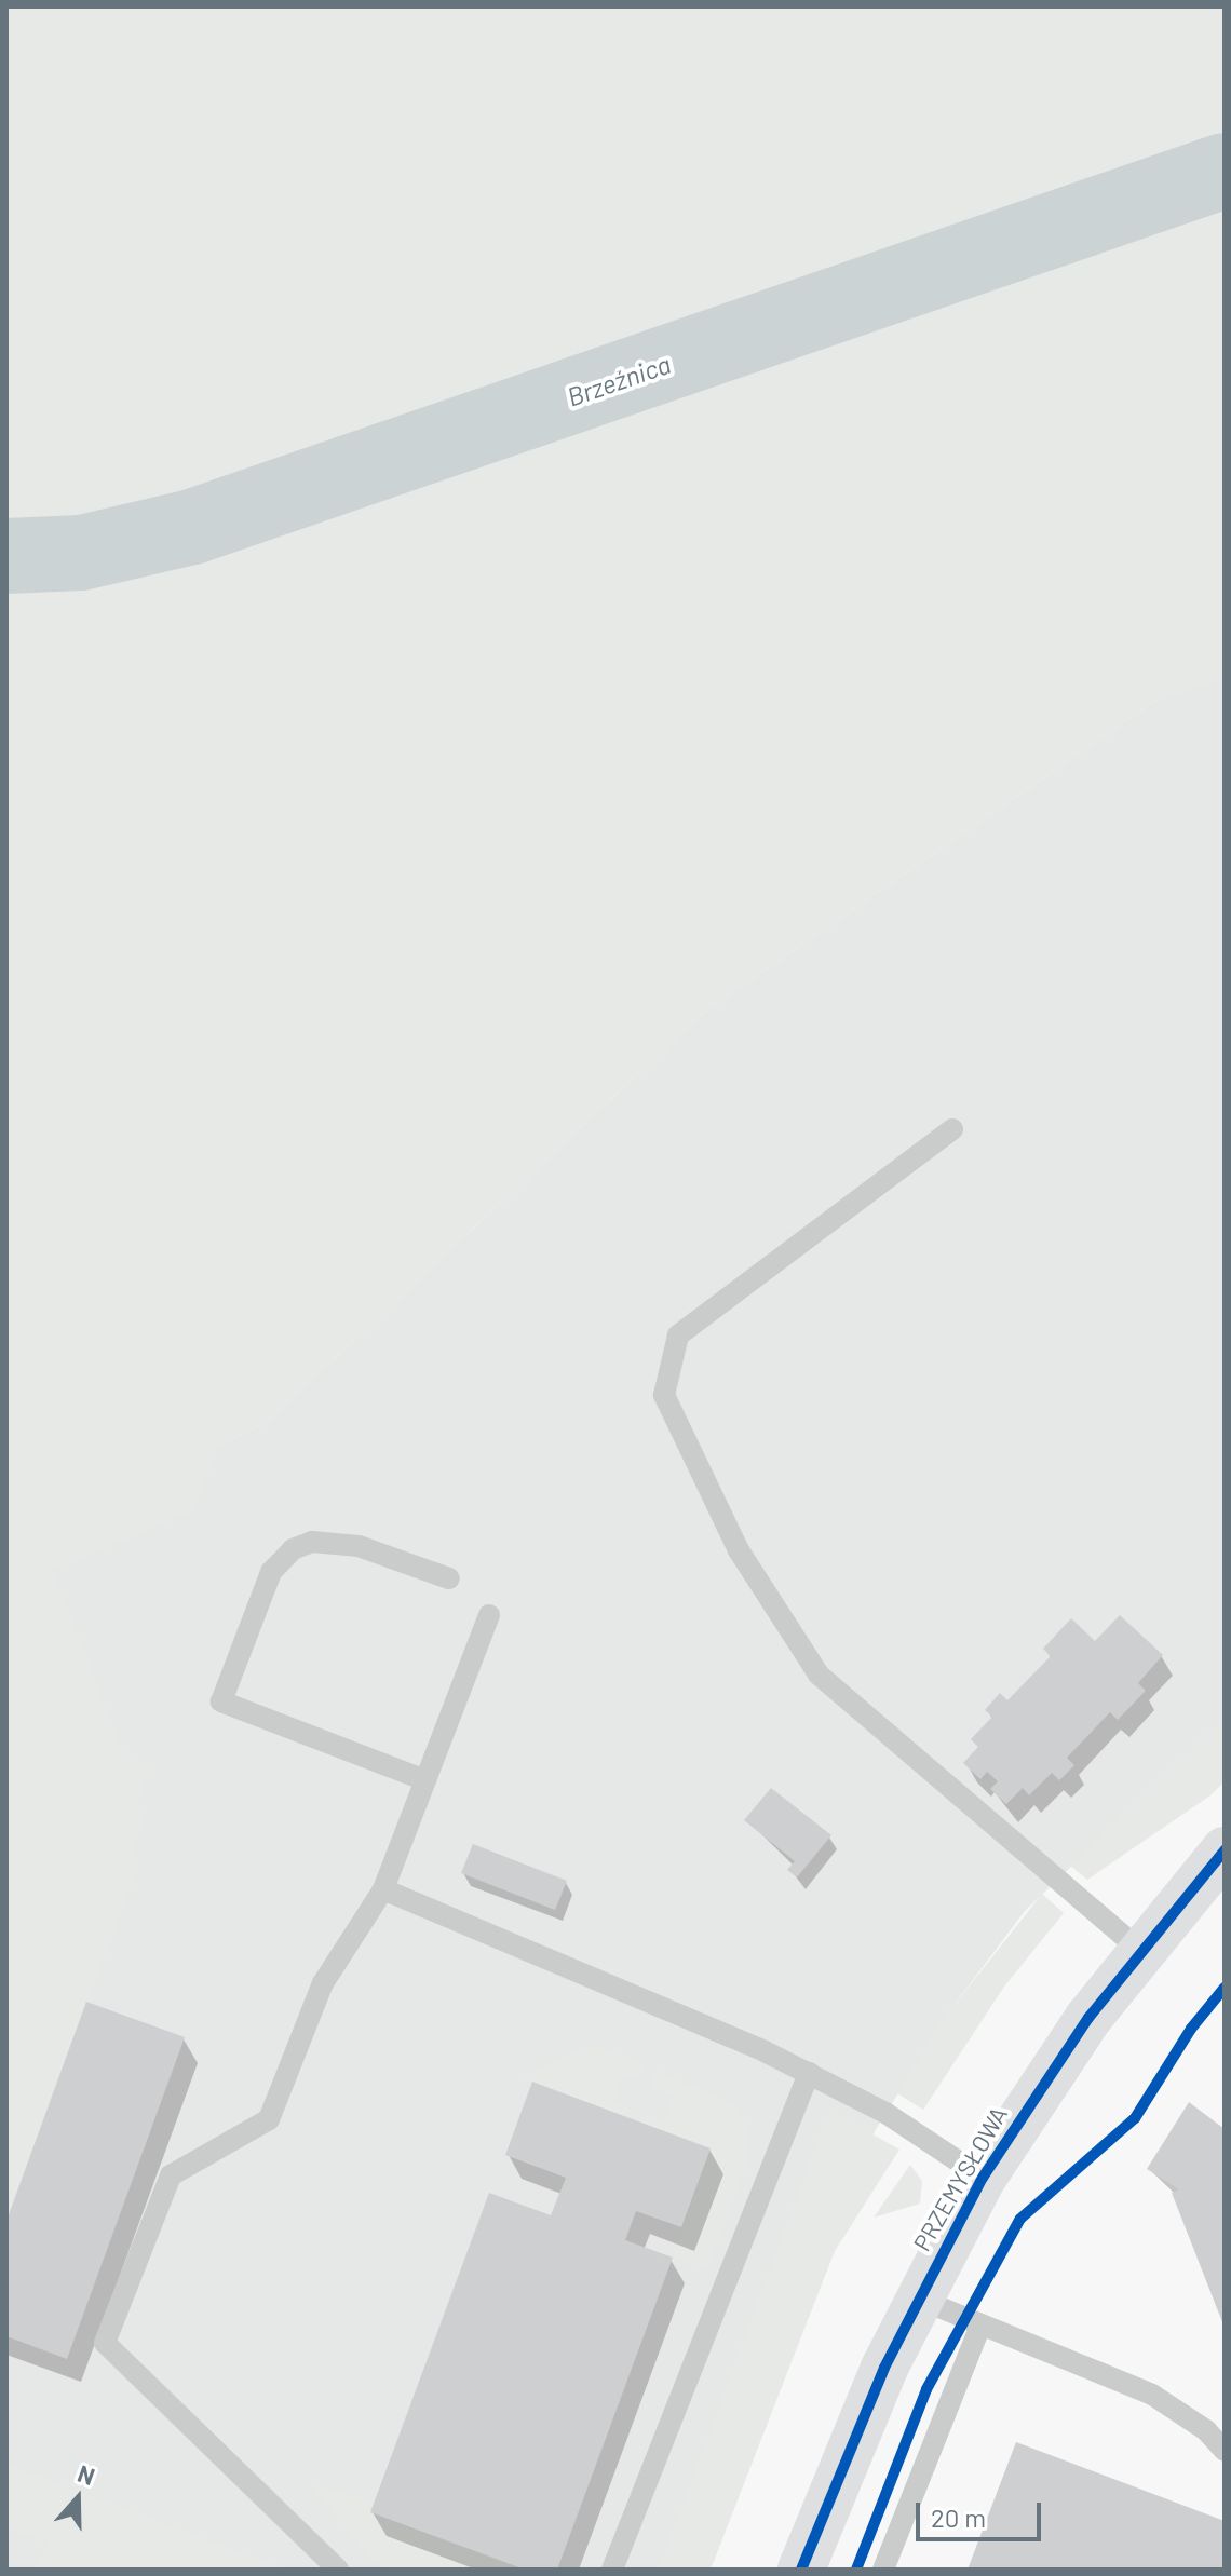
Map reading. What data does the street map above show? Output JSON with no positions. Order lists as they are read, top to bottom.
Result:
{
  "streets": {
    "street": ["PRZEMYSŁOWA"]
  },
  "water": ["Brzeźnica"],
  "scale_bar": "20 m",
  "north": "top"
}
